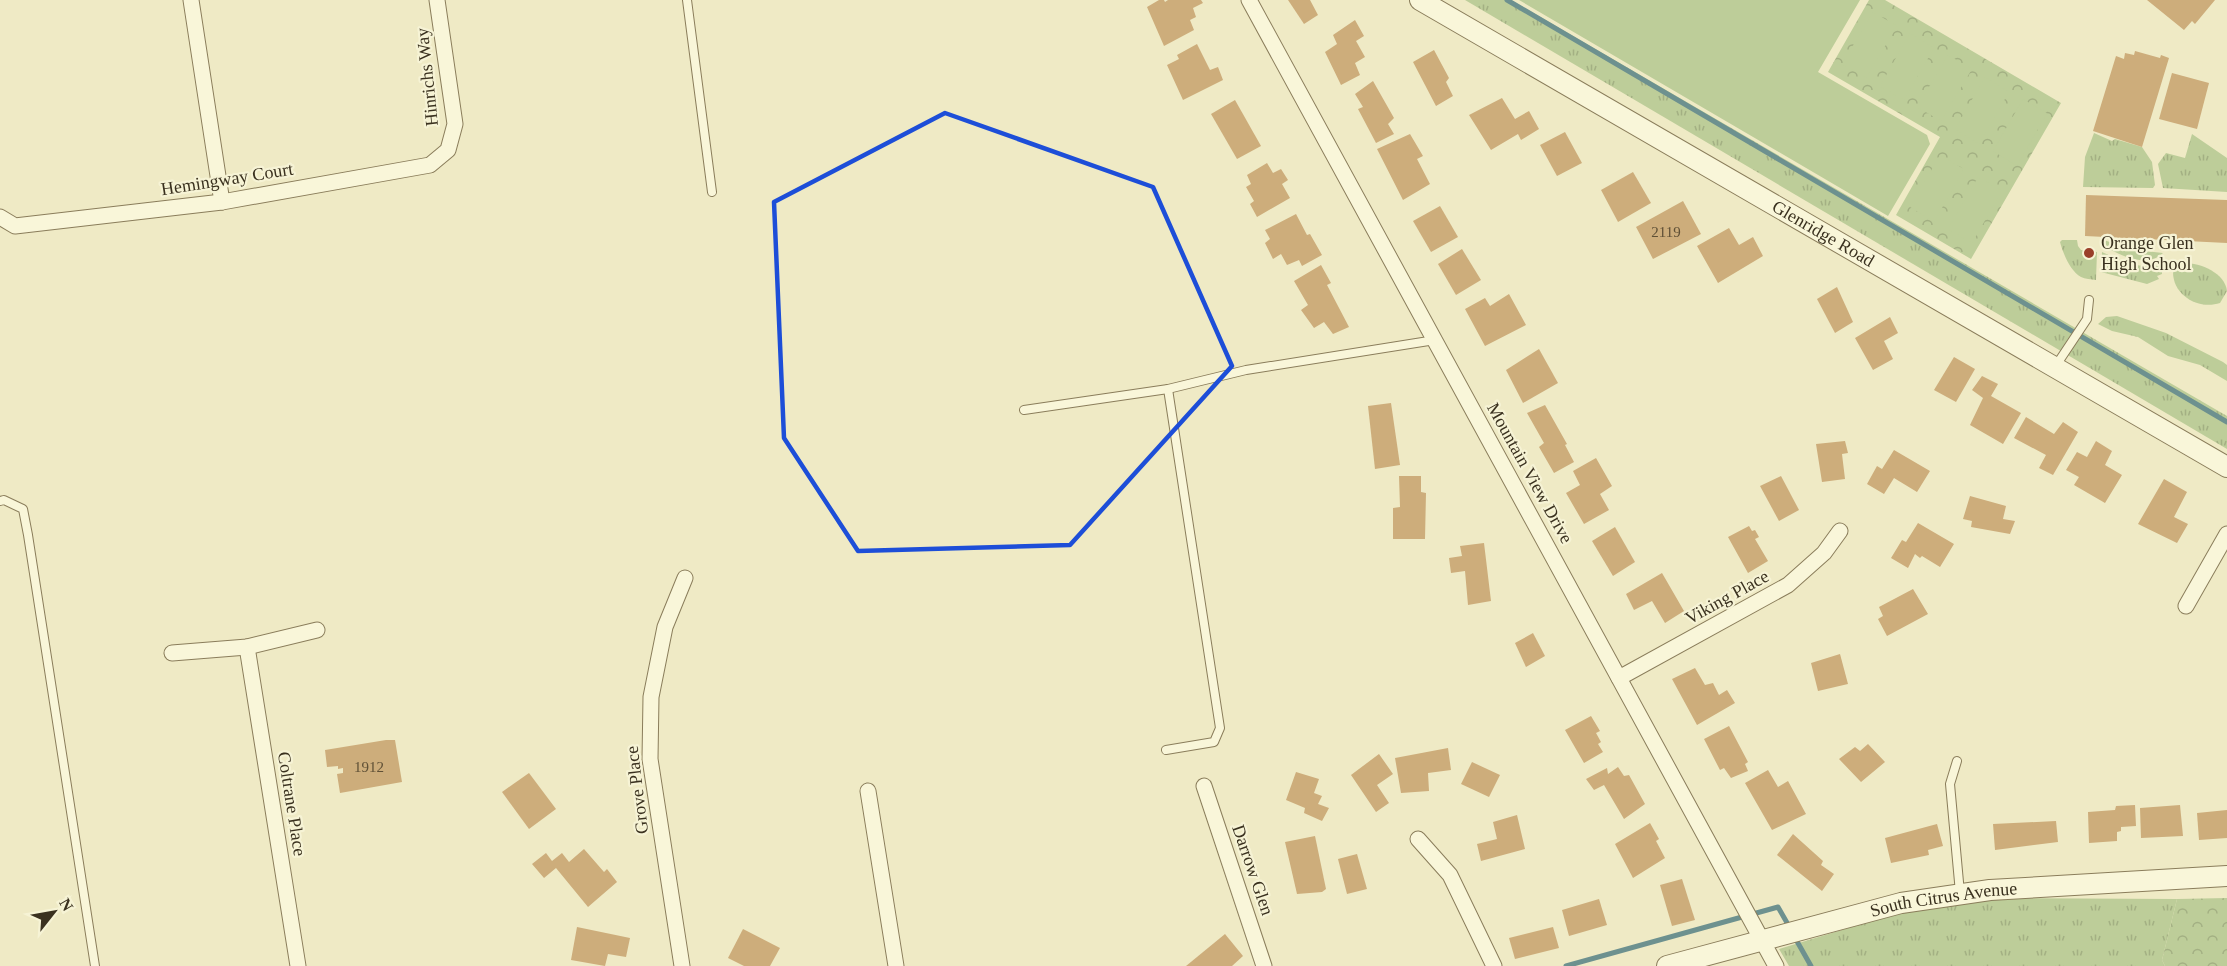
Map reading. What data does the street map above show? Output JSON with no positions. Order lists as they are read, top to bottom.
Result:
{
  "streets": {
    "street": [
      "Hinrichs Way",
      "Hemingway Court",
      "Glenridge Road",
      "Mountain View Drive",
      "Viking Place",
      "Grove Place",
      "Coltrane Place",
      "Darrow Glen",
      "South Citrus Avenue"
    ]
  },
  "crossings": [
    ["Hinrichs Way", "Hemingway Court"],
    ["Mountain View Drive", "Viking Place"],
    ["Mountain View Drive", "South Citrus Avenue"]
  ],
  "places": ["Orange Glen High School"],
  "house_numbers": ["2119", "1912"],
  "north": "top right"
}
